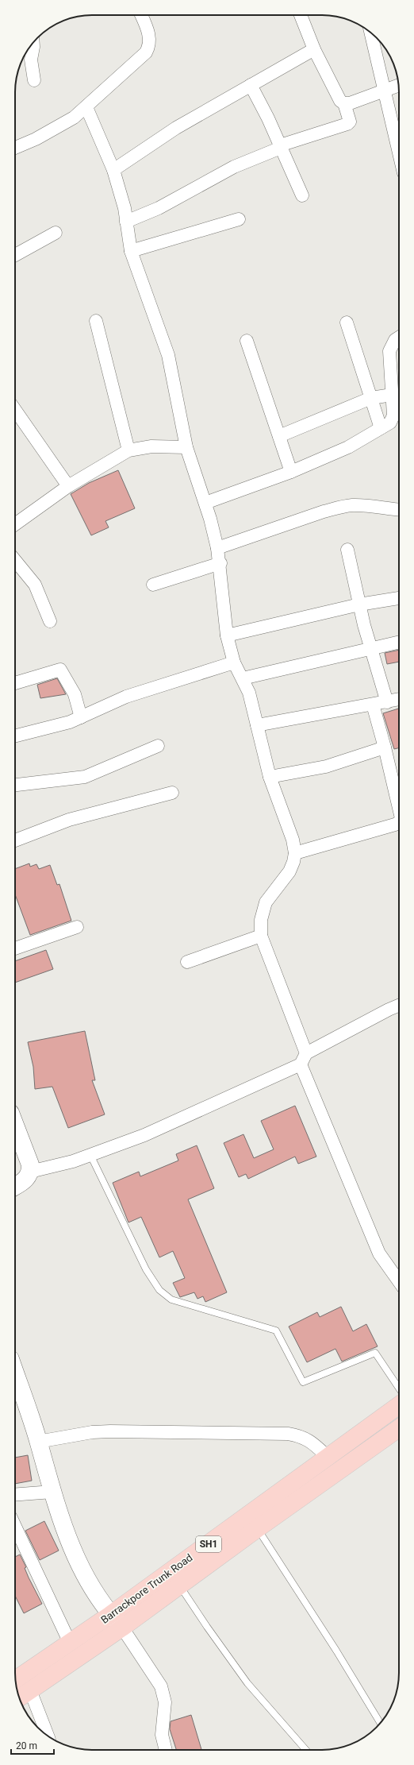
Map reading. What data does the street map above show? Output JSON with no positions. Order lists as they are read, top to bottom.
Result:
{
  "streets": {
    "main road": ["SH1", "Barrackpore Trunk Road"]
  },
  "scale_bar": "20 m"
}
